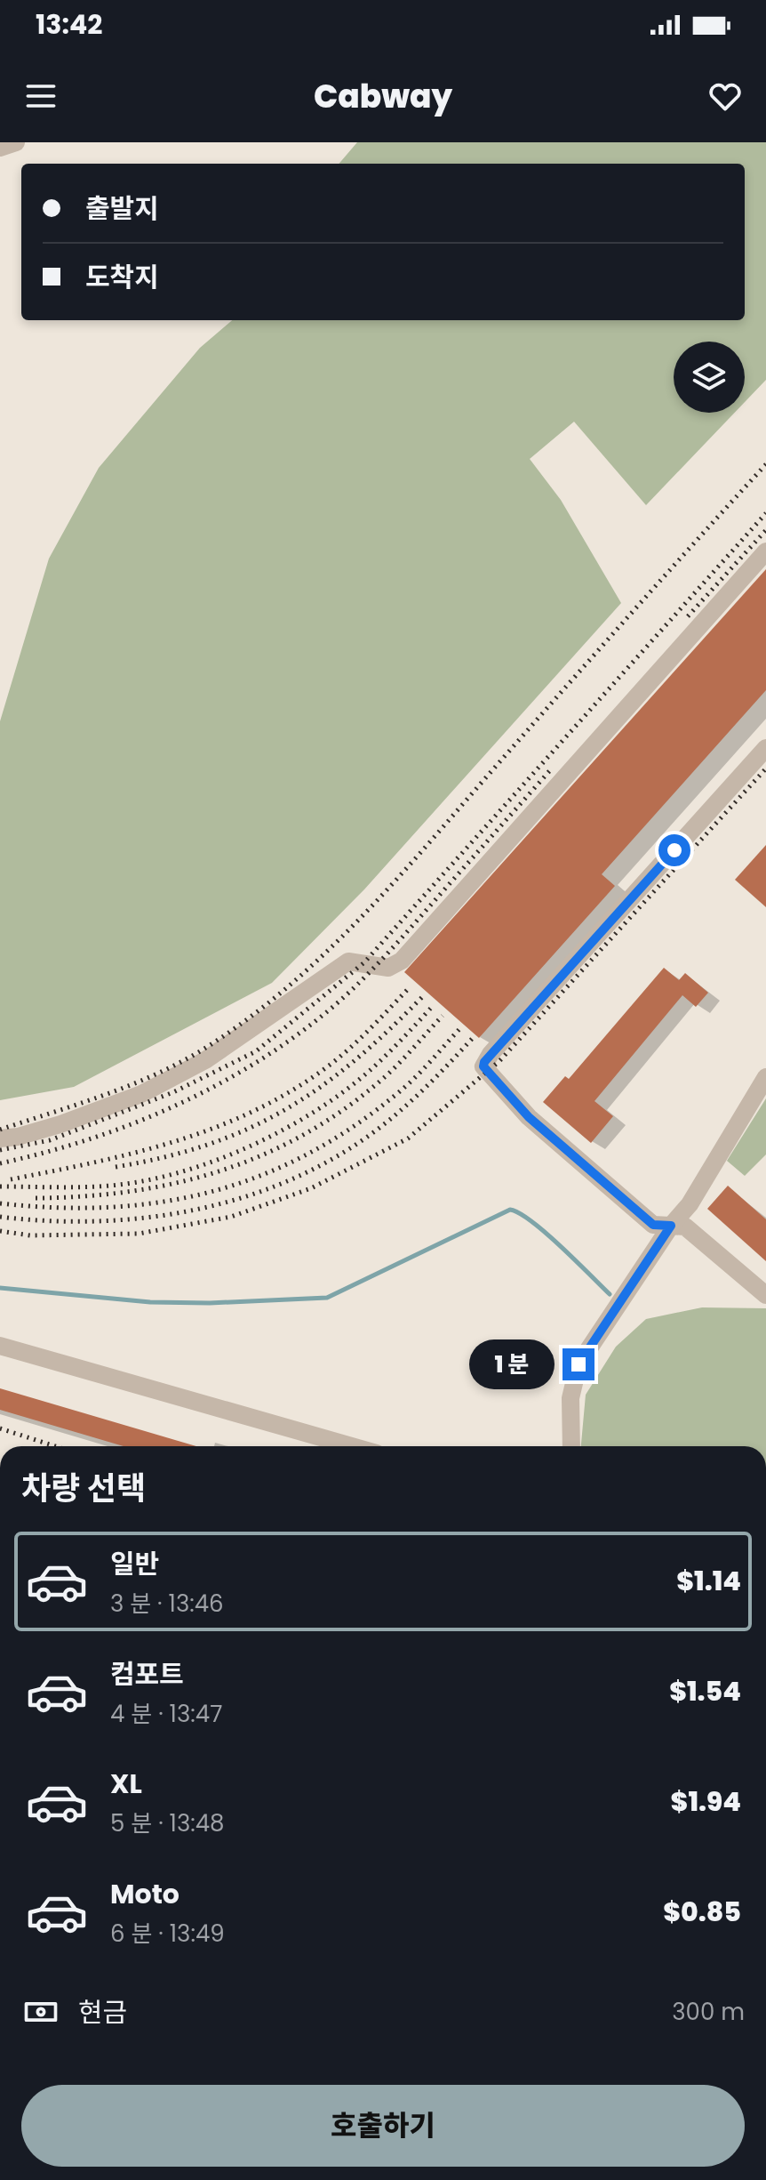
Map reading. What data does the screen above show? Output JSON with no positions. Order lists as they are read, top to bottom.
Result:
{
  "page": {
    "status": "13:42",
    "header": "Cabway",
    "banner": ["출발지", "도착지"],
    "bubble": "1 분",
    "heading": "차량 선택",
    "list": [
      {
        "name": "일반",
        "note": "3 분 · 13:46",
        "value": "$1.14"
      },
      {
        "name": "컴포트",
        "note": "4 분 · 13:47",
        "value": "$1.54"
      },
      {
        "name": "XL",
        "note": "5 분 · 13:48",
        "value": "$1.94"
      },
      {
        "name": "Moto",
        "note": "6 분 · 13:49",
        "value": "$0.85"
      }
    ],
    "pay": ["현금", "300 m"],
    "buttons": "호출하기"
  }
}
